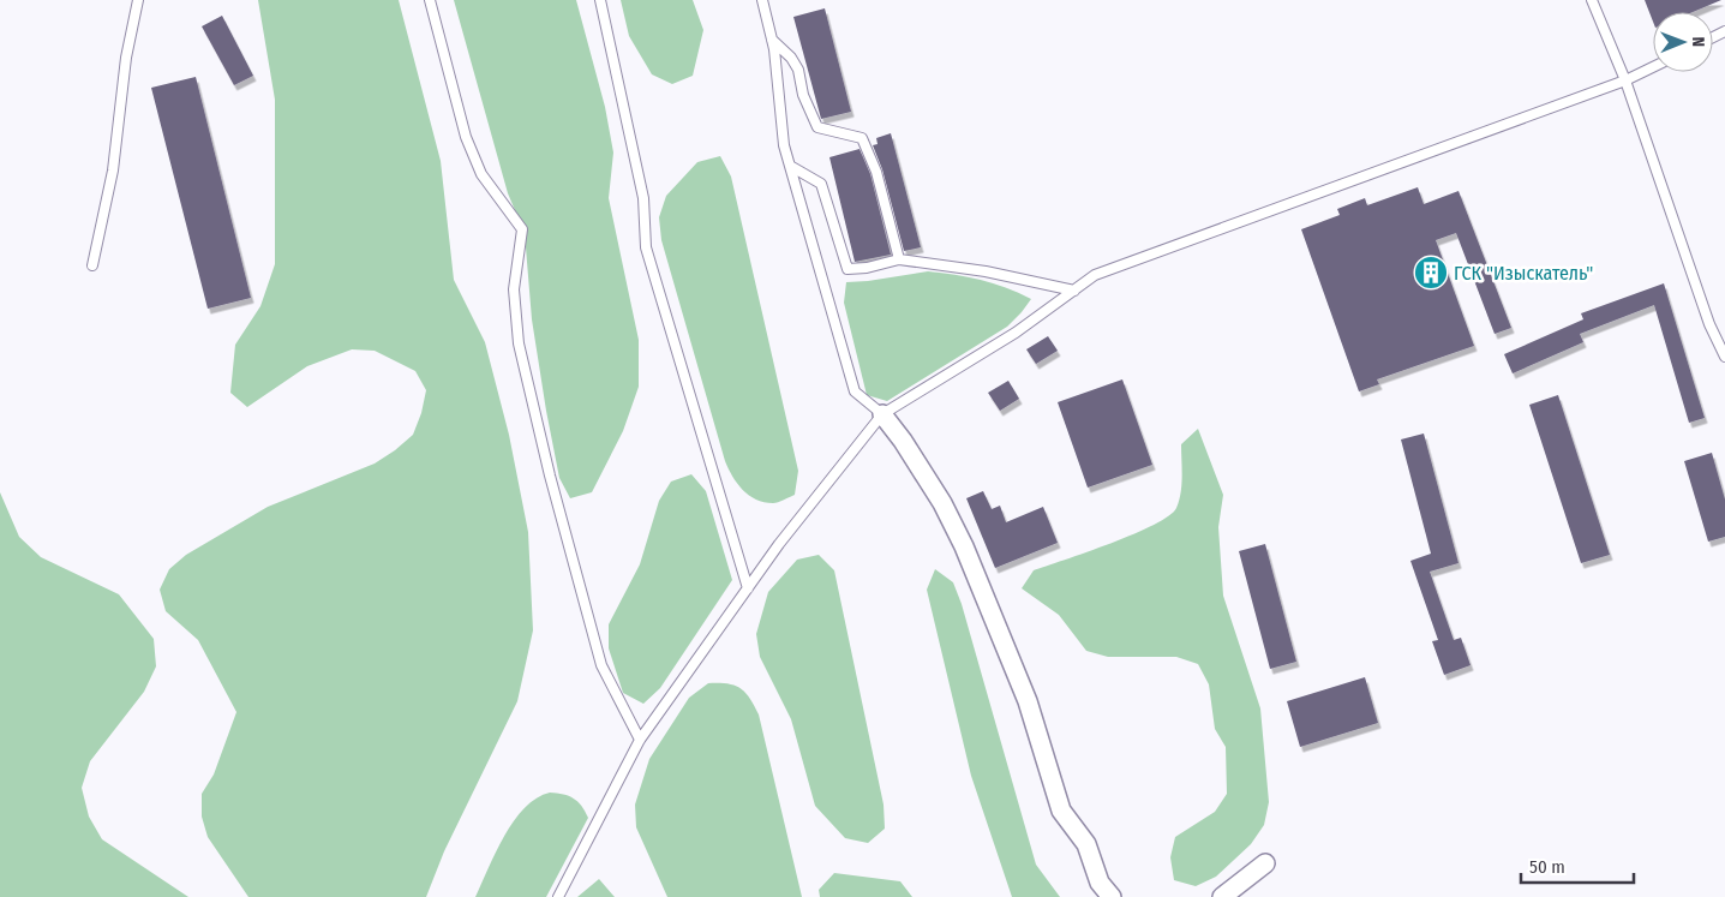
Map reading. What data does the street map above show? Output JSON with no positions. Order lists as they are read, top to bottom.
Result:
{
  "places": {
    "building": ["ГСК \"Изыскатель\""]
  },
  "scale_bar": "50 m",
  "north": "right"
}
